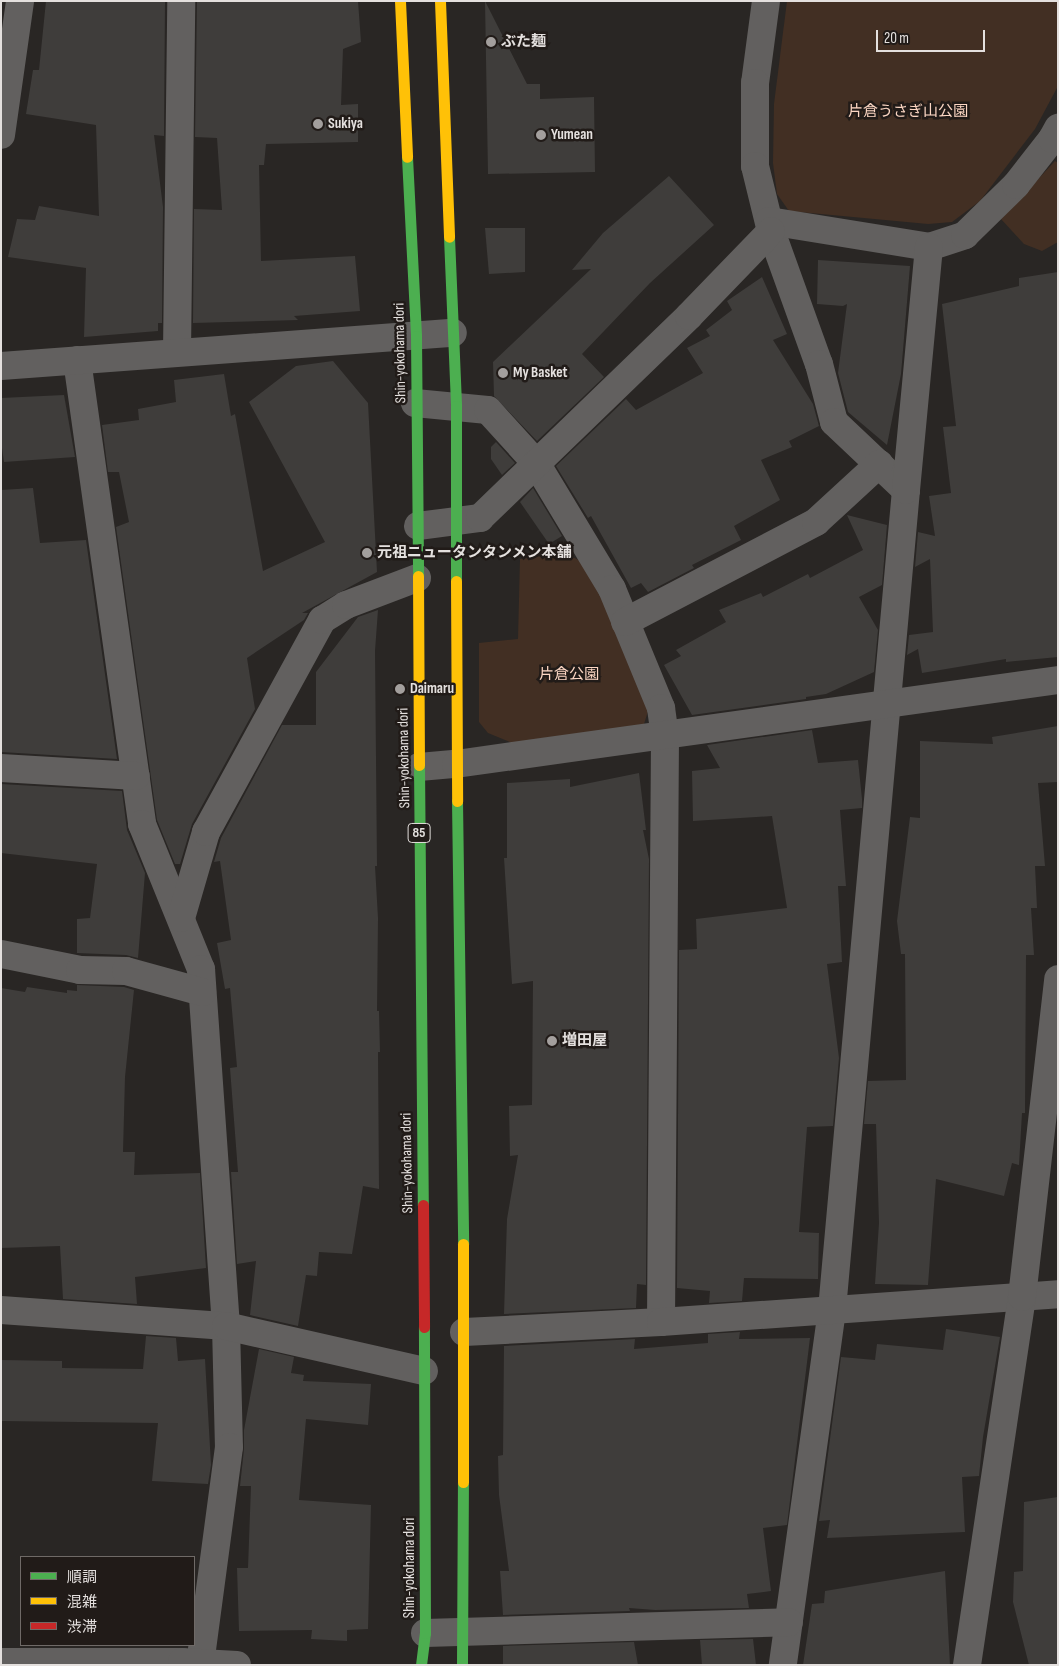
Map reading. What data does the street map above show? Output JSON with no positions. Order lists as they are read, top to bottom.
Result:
{
  "streets": {
    "main road": ["Shin-yokohama dori", "85"]
  },
  "parks": ["片倉うさぎ山公園", "片倉公園"],
  "places": [
    "ぶた麺",
    "Sukiya",
    "Yumean",
    "My Basket",
    "元祖ニュータンタンメン本舗",
    "Daimaru",
    "増田屋"
  ],
  "legend": ["順調", "混雑", "渋滞"],
  "scale_bar": "20 m"
}
